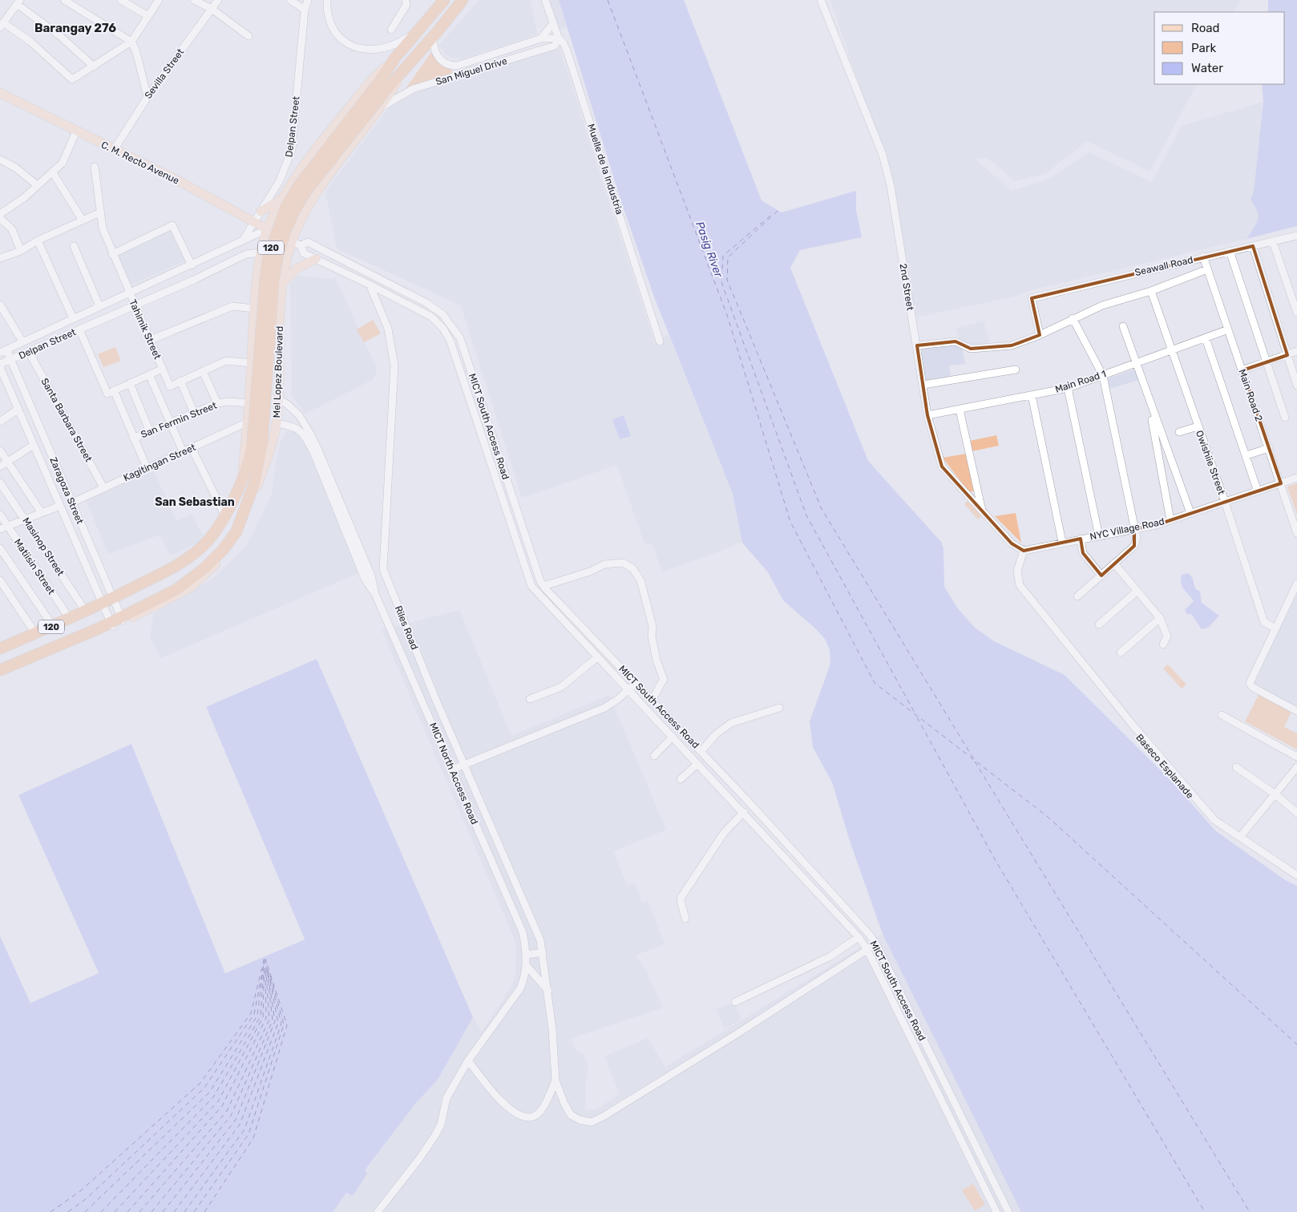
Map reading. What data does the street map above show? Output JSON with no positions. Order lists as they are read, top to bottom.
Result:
{
  "streets": {
    "highway": ["120", "Mel Lopez Boulevard"],
    "main road": ["C. M. Recto Avenue", "MICT South Access Road"],
    "street": [
      "San Miguel Drive",
      "Sevilla Street",
      "Delpan Street",
      "Muelle de la Industria",
      "Seawall Road",
      "2nd Street",
      "Tahimik Street",
      "Main Road 1",
      "Main Road 2",
      "Santa Barbara Street",
      "San Fermin Street",
      "Kagitingan Street",
      "Owishiie Street",
      "Zaragoza Street",
      "NYC Village Road",
      "Masinop Street",
      "Matiisin Street",
      "Riles Road",
      "Baseco Esplanade",
      "MICT North Access Road"
    ]
  },
  "crossings": [
    ["San Miguel Drive", "Muelle de la Industria"],
    ["San Miguel Drive", "Mel Lopez Boulevard"],
    ["Sevilla Street", "C. M. Recto Avenue"],
    ["Delpan Street", "C. M. Recto Avenue"],
    ["Delpan Street", "Tahimik Street"],
    ["Delpan Street", "Mel Lopez Boulevard"],
    ["Delpan Street", "Santa Barbara Street"],
    ["Delpan Street", "Zaragoza Street"],
    ["C. M. Recto Avenue", "Mel Lopez Boulevard"],
    ["C. M. Recto Avenue", "MICT South Access Road"],
    ["Seawall Road", "Main Road 2"],
    ["2nd Street", "Main Road 1"],
    ["2nd Street", "NYC Village Road"],
    ["Mel Lopez Boulevard", "San Fermin Street"],
    ["Mel Lopez Boulevard", "MICT South Access Road"],
    ["Mel Lopez Boulevard", "Kagitingan Street"],
    ["Mel Lopez Boulevard", "Zaragoza Street"],
    ["Mel Lopez Boulevard", "Masinop Street"],
    ["Mel Lopez Boulevard", "Matiisin Street"],
    ["Mel Lopez Boulevard", "MICT North Access Road"],
    ["Main Road 1", "Main Road 2"],
    ["Main Road 1", "Owishiie Street"],
    ["Main Road 2", "NYC Village Road"],
    ["Santa Barbara Street", "Kagitingan Street"],
    ["MICT South Access Road", "Riles Road"],
    ["Kagitingan Street", "Zaragoza Street"],
    ["Owishiie Street", "NYC Village Road"]
  ],
  "districts": ["Barangay 276", "San Sebastian"],
  "water": ["Pasig River"],
  "legend": ["Road", "Park", "Water"]
}
